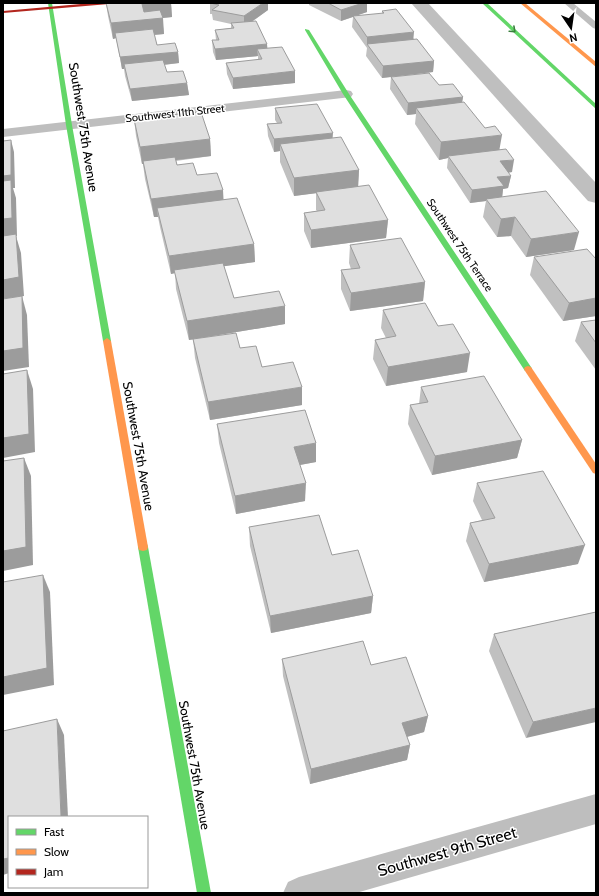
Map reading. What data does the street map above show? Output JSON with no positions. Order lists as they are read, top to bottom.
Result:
{
  "streets": {
    "street": [
      "Southwest 11th Street",
      "Southwest 75th Avenue",
      "Southwest 75th Terrace",
      "Southwest 9th Street"
    ]
  },
  "crossings": [
    ["Southwest 11th Street", "Southwest 75th Avenue"],
    ["Southwest 11th Street", "Southwest 75th Terrace"]
  ],
  "legend": ["Fast", "Slow", "Jam"],
  "north": "bottom"
}
